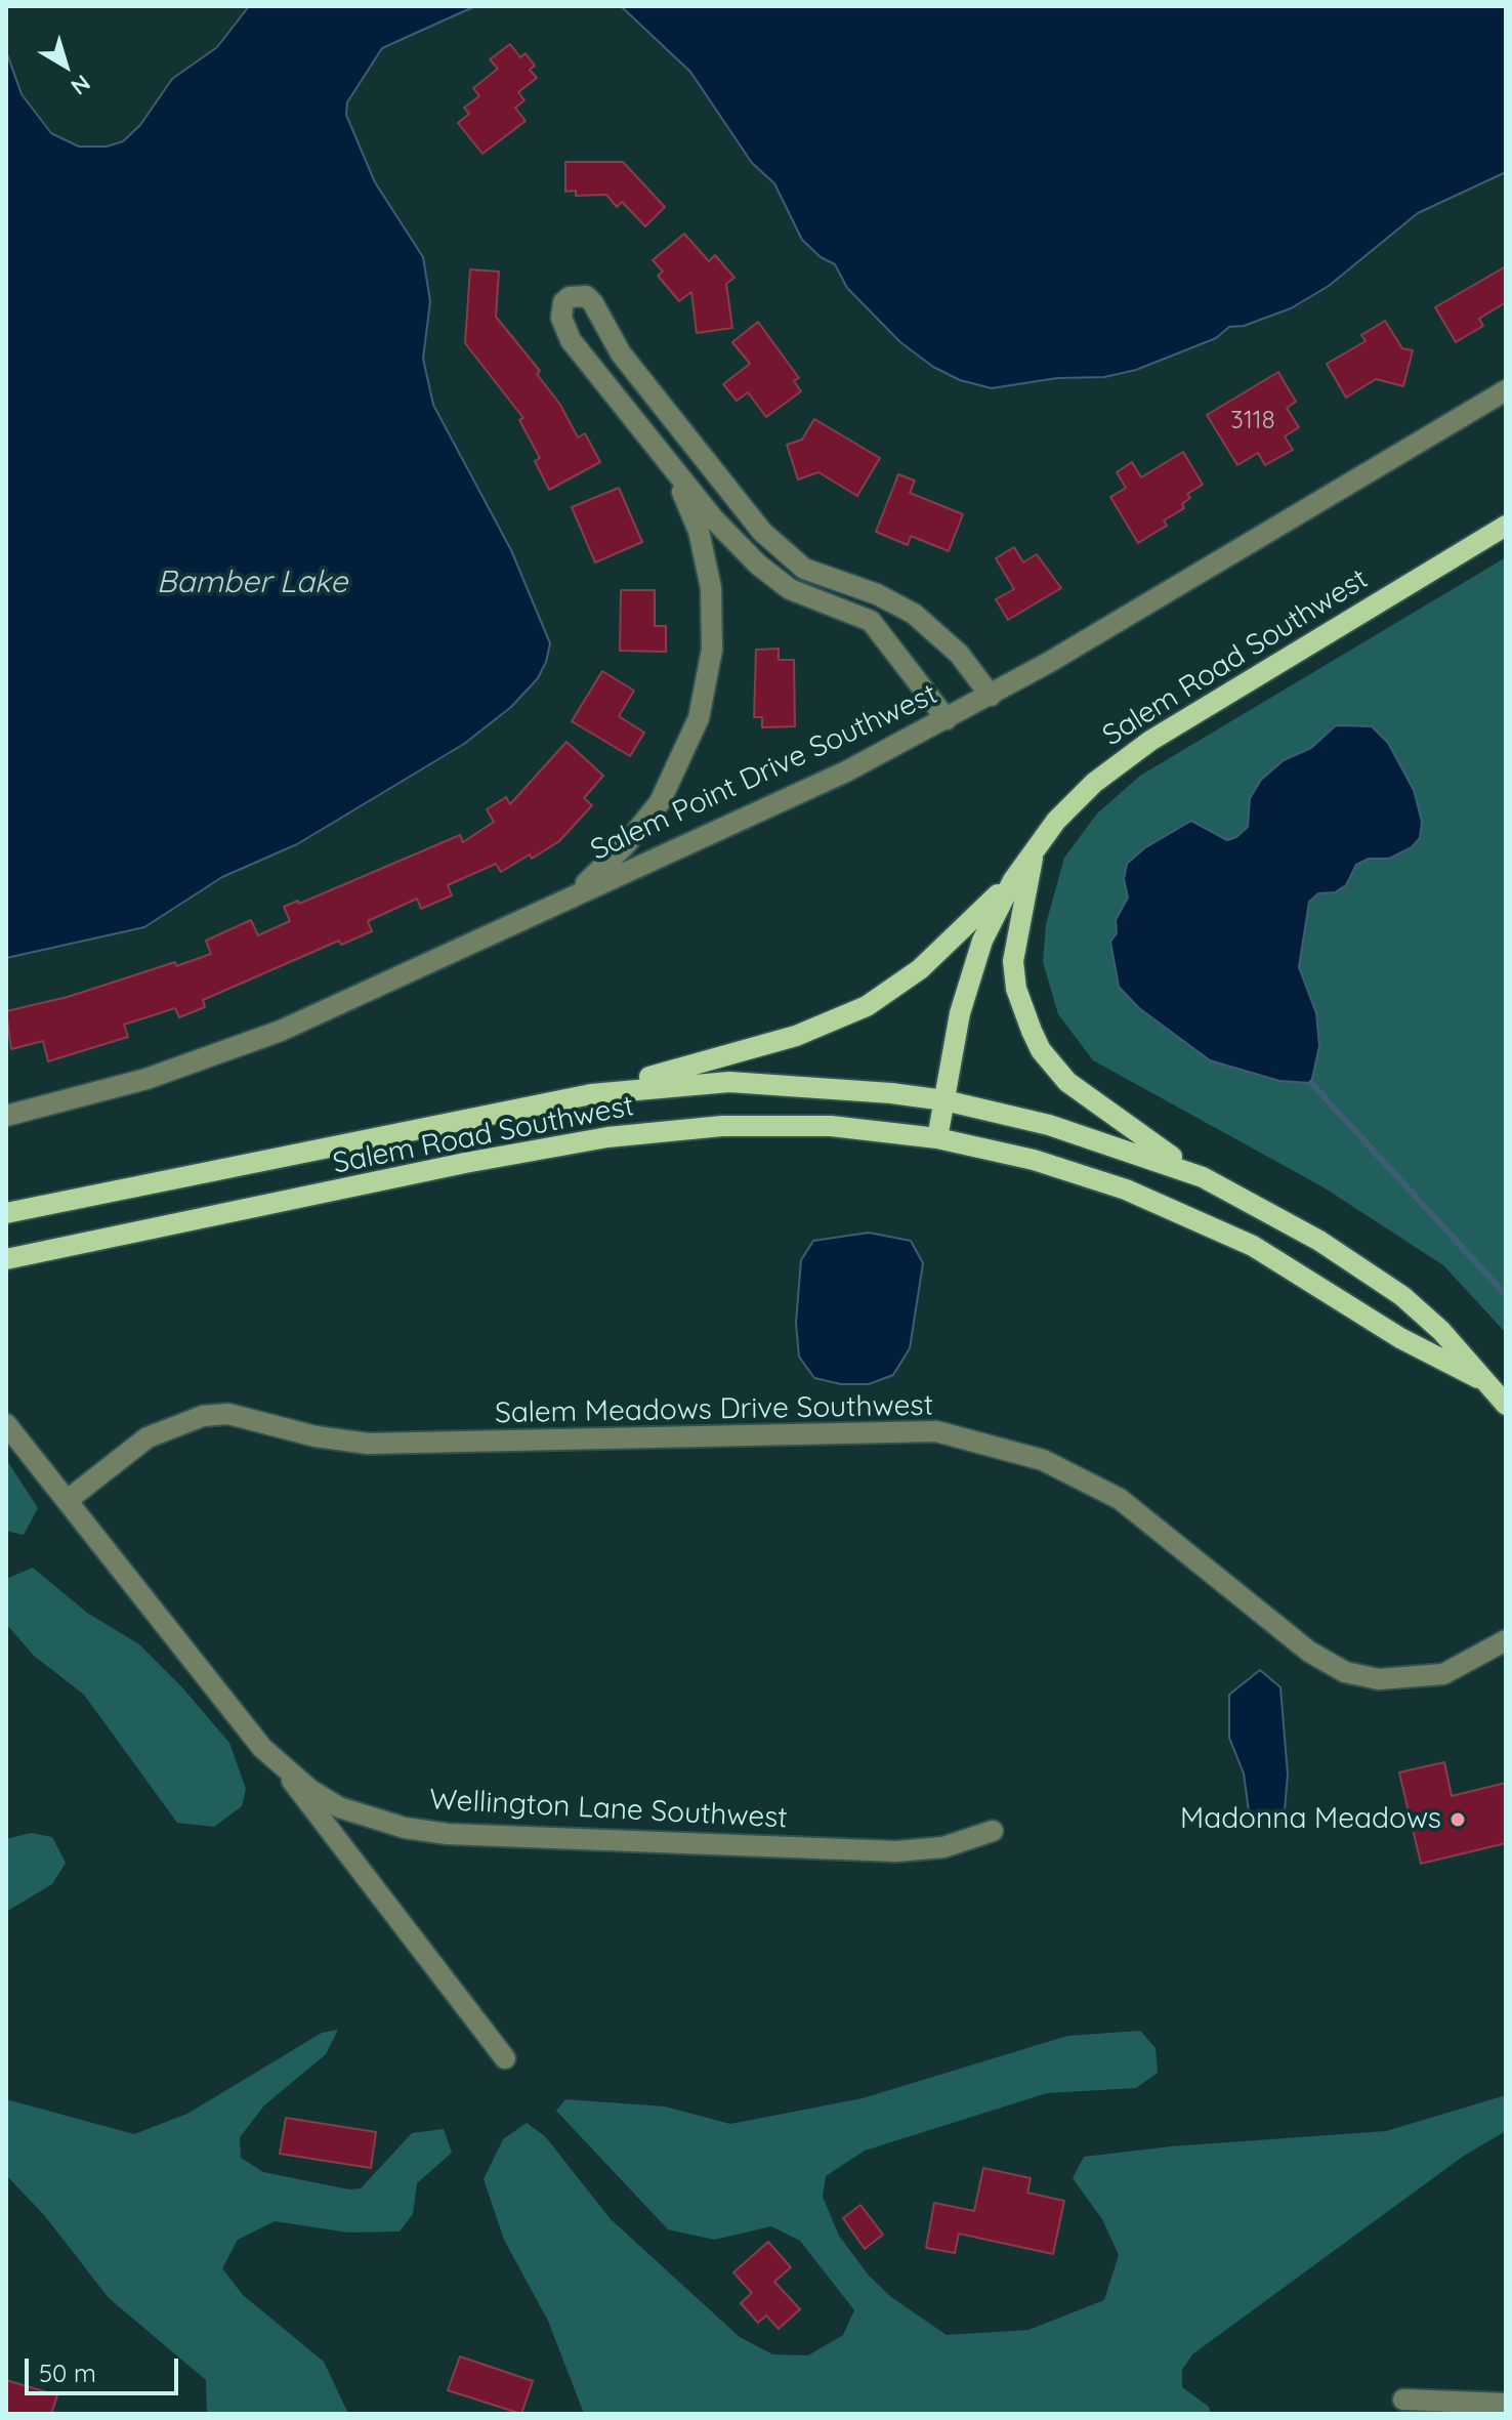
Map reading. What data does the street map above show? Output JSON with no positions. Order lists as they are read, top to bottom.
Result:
{
  "streets": {
    "main road": ["Salem Road Southwest"],
    "street": ["Salem Point Drive Southwest", "Salem Meadows Drive Southwest", "Wellington Lane Southwest"]
  },
  "crossings": [
    ["Salem Meadows Drive Southwest", "Wellington Lane Southwest"]
  ],
  "water": ["Bamber Lake"],
  "places": ["Madonna Meadows"],
  "house_numbers": ["3118"],
  "scale_bar": "50 m",
  "north": "bottom right"
}
